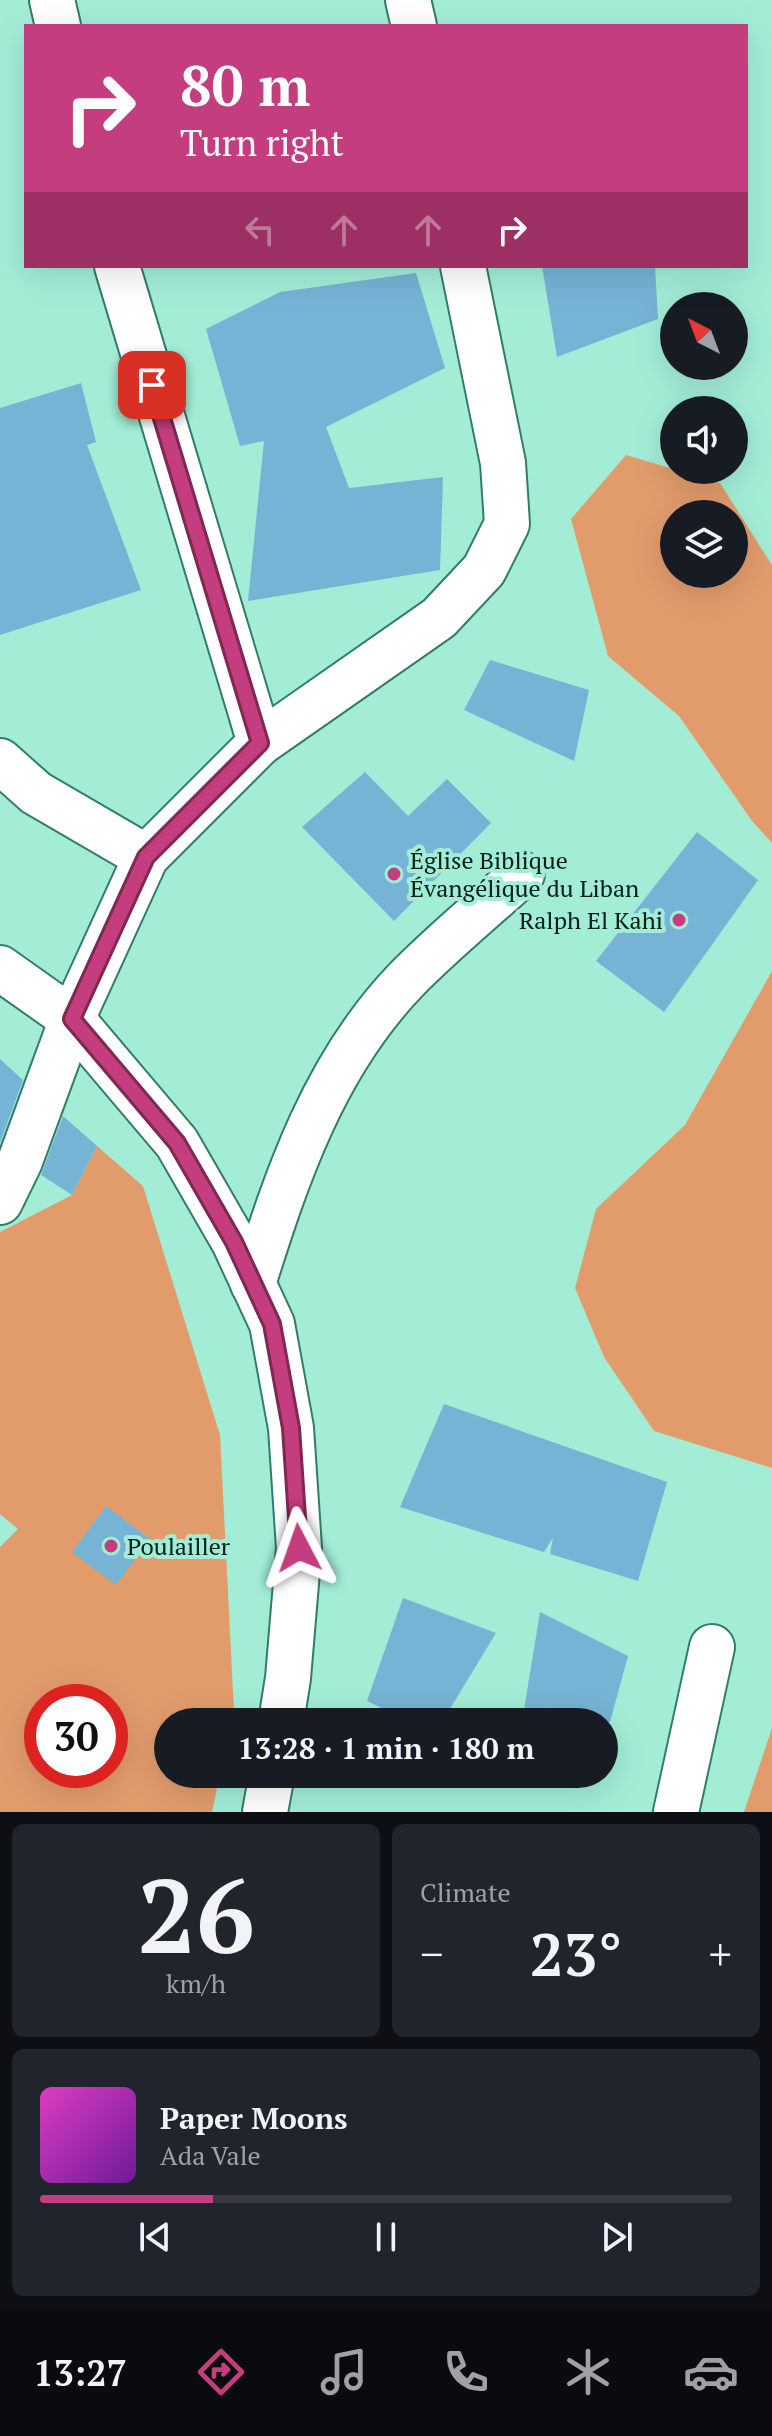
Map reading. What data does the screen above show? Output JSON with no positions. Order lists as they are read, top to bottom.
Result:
{
  "places": ["Église Biblique Évangélique du Liban", "Ralph El Kahi", "Poulailler"],
  "north": "top left",
  "page": {
    "turn": ["80 m", "Turn right"],
    "limit": "30",
    "trip": "13:28 · 1 min · 180 m",
    "tile": [
      ["26", "km/h"],
      "Climate"
    ],
    "heat": ["−", "23°", "+"],
    "song": ["Paper Moons", "Ada Vale"],
    "tabs": "13:27"
  }
}
